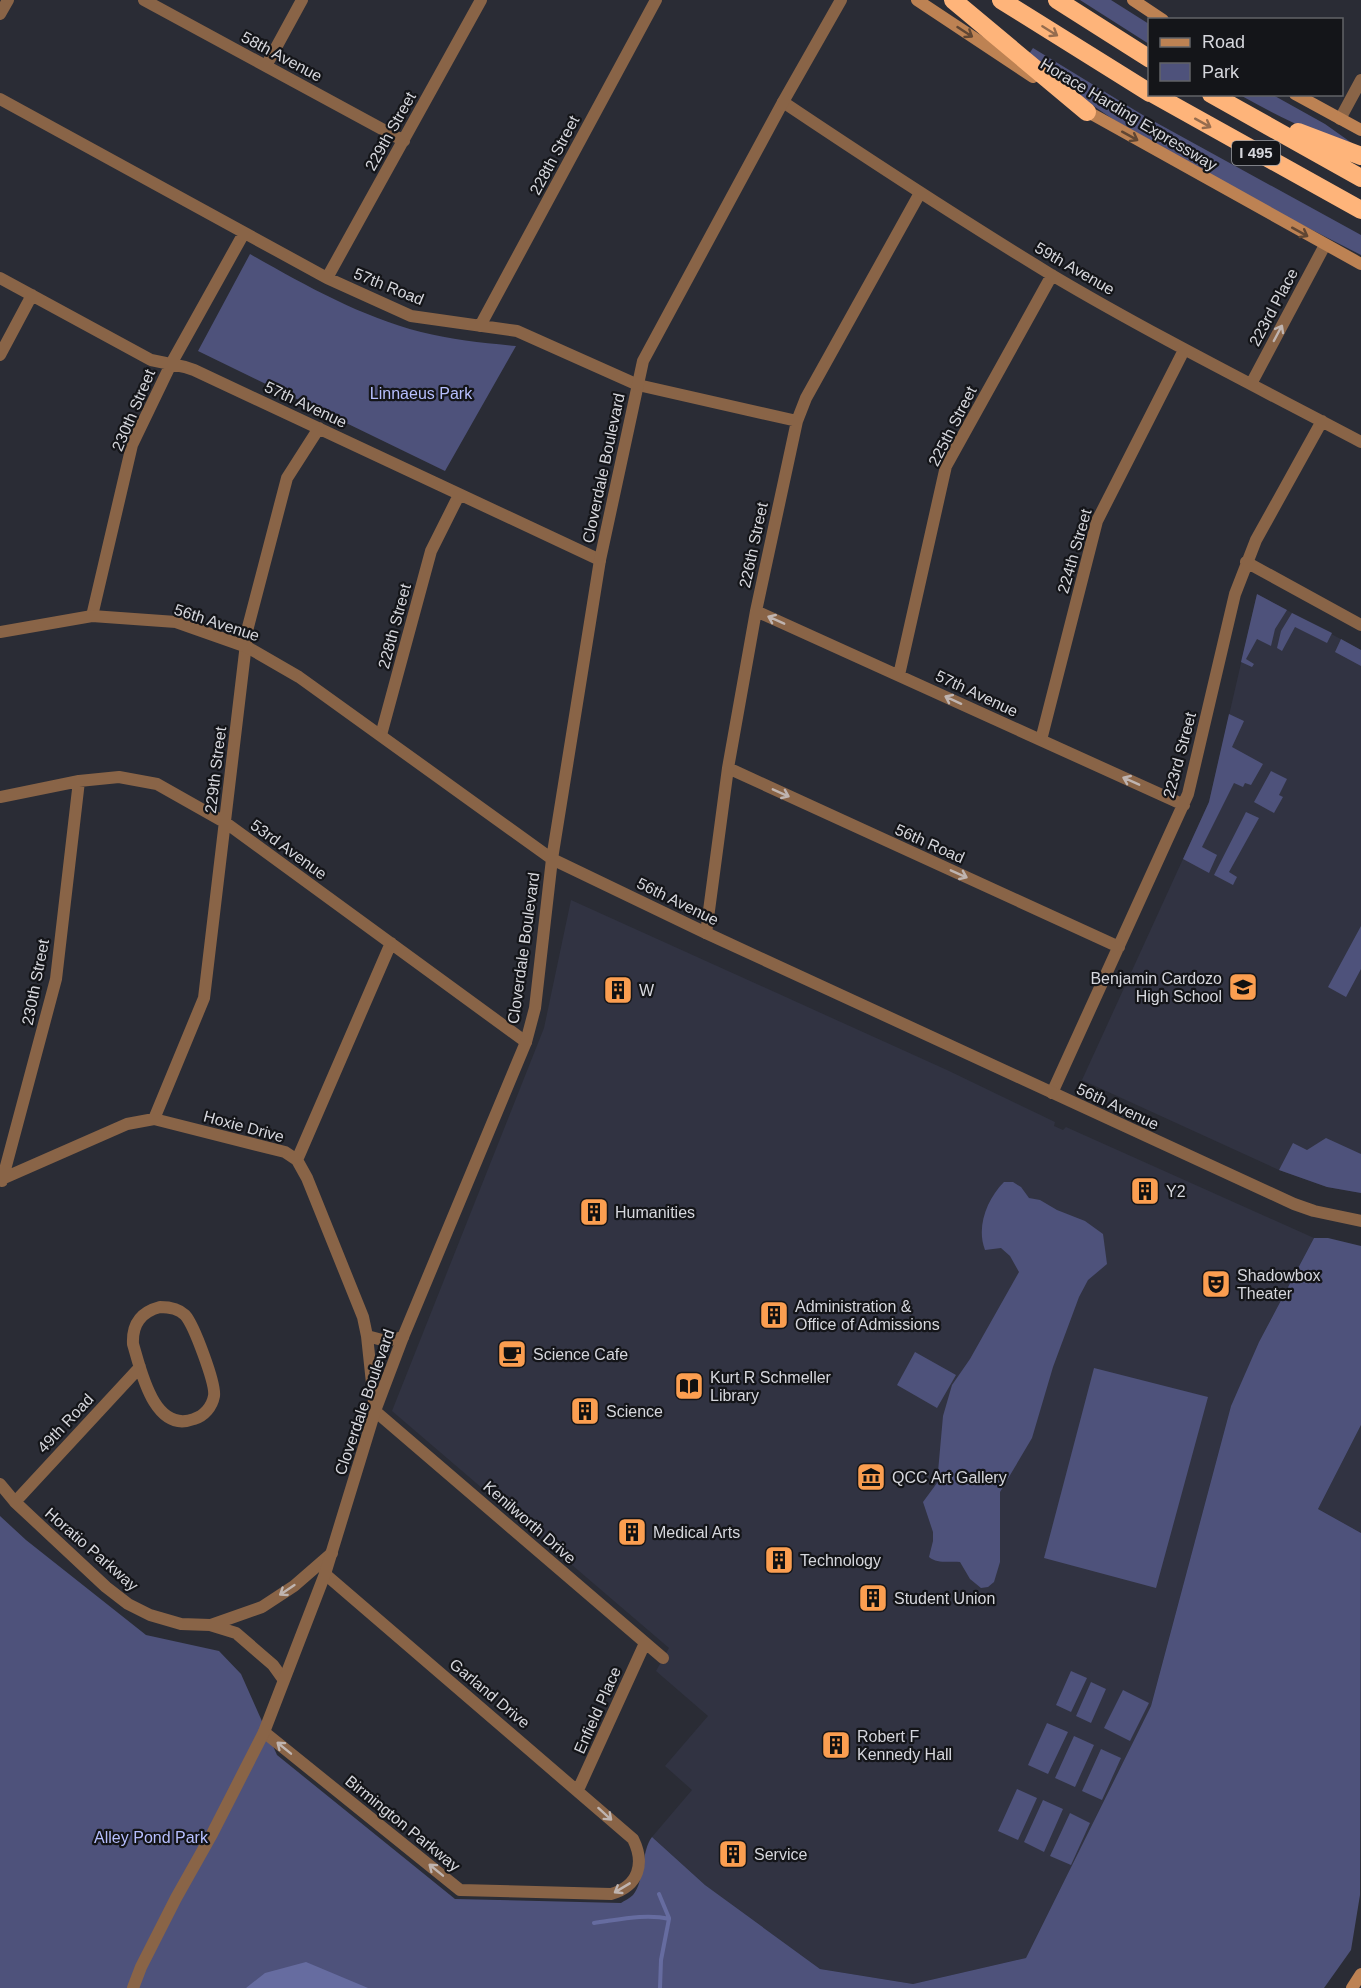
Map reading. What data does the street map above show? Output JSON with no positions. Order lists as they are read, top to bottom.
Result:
{
  "streets": {
    "highway": ["I 495"],
    "main road": ["Horace Harding Expressway"],
    "street": [
      "58th Avenue",
      "229th Street",
      "228th Street",
      "59th Avenue",
      "57th Road",
      "223rd Place",
      "57th Avenue",
      "230th Street",
      "225th Street",
      "Cloverdale Boulevard",
      "226th Street",
      "224th Street",
      "56th Avenue",
      "223rd Street",
      "56th Road",
      "53rd Avenue",
      "Hoxie Drive",
      "49th Road",
      "Kenilworth Drive",
      "Horatio Parkway",
      "Garland Drive",
      "Enfield Place",
      "Birmington Parkway"
    ]
  },
  "crossings": [
    ["58th Avenue", "229th Street"],
    ["Horace Harding Expressway", "223rd Place"],
    ["229th Street", "57th Road"],
    ["229th Street", "57th Avenue"],
    ["229th Street", "56th Avenue"],
    ["229th Street", "53rd Avenue"],
    ["229th Street", "Hoxie Drive"],
    ["228th Street", "57th Road"],
    ["228th Street", "57th Avenue"],
    ["228th Street", "56th Avenue"],
    ["59th Avenue", "223rd Place"],
    ["59th Avenue", "225th Street"],
    ["59th Avenue", "Cloverdale Boulevard"],
    ["59th Avenue", "226th Street"],
    ["59th Avenue", "224th Street"],
    ["59th Avenue", "223rd Street"],
    ["57th Road", "230th Street"],
    ["57th Road", "Cloverdale Boulevard"],
    ["57th Road", "226th Street"],
    ["57th Avenue", "230th Street"],
    ["57th Avenue", "225th Street"],
    ["57th Avenue", "Cloverdale Boulevard"],
    ["57th Avenue", "226th Street"],
    ["57th Avenue", "224th Street"],
    ["57th Avenue", "223rd Street"],
    ["230th Street", "56th Avenue"],
    ["230th Street", "53rd Avenue"],
    ["230th Street", "Hoxie Drive"],
    ["Cloverdale Boulevard", "56th Avenue"],
    ["Cloverdale Boulevard", "53rd Avenue"],
    ["Cloverdale Boulevard", "Hoxie Drive"],
    ["Cloverdale Boulevard", "Kenilworth Drive"],
    ["Cloverdale Boulevard", "Horatio Parkway"],
    ["Cloverdale Boulevard", "Garland Drive"],
    ["Cloverdale Boulevard", "Birmington Parkway"],
    ["226th Street", "56th Avenue"],
    ["226th Street", "56th Road"],
    ["56th Avenue", "223rd Street"],
    ["223rd Street", "56th Road"],
    ["Hoxie Drive", "Kenilworth Drive"],
    ["49th Road", "Horatio Parkway"],
    ["Kenilworth Drive", "Enfield Place"],
    ["Garland Drive", "Enfield Place"],
    ["Garland Drive", "Birmington Parkway"]
  ],
  "one_way": [
    "Horace Harding Expressway",
    "223rd Place",
    "57th Avenue",
    "56th Road",
    "Birmington Parkway"
  ],
  "parks": ["Linnaeus Park", "Alley Pond Park"],
  "places": {
    "school or university": ["Benjamin Cardozo High School"],
    "building": [
      "W",
      "Y2",
      "Humanities",
      "Administration & Office of Admissions",
      "Science",
      "Medical Arts",
      "Technology",
      "Student Union",
      "Robert F Kennedy Hall",
      "Service"
    ],
    "theatre": ["Shadowbox Theater"],
    "cafe": ["Science Cafe"],
    "library": ["Kurt R Schmeller Library"],
    "museum": ["QCC Art Gallery"]
  },
  "legend": ["Road", "Park"]
}
